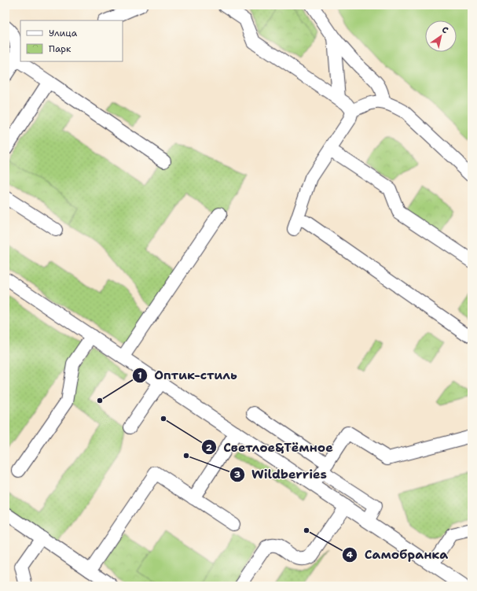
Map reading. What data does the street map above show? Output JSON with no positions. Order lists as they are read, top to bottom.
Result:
{
  "places": [
    "Оптик-стиль",
    "Светлое&Тёмное",
    "Wildberries",
    "Самобранка"
  ],
  "legend": ["Улица", "Парк"],
  "north": "top right"
}
